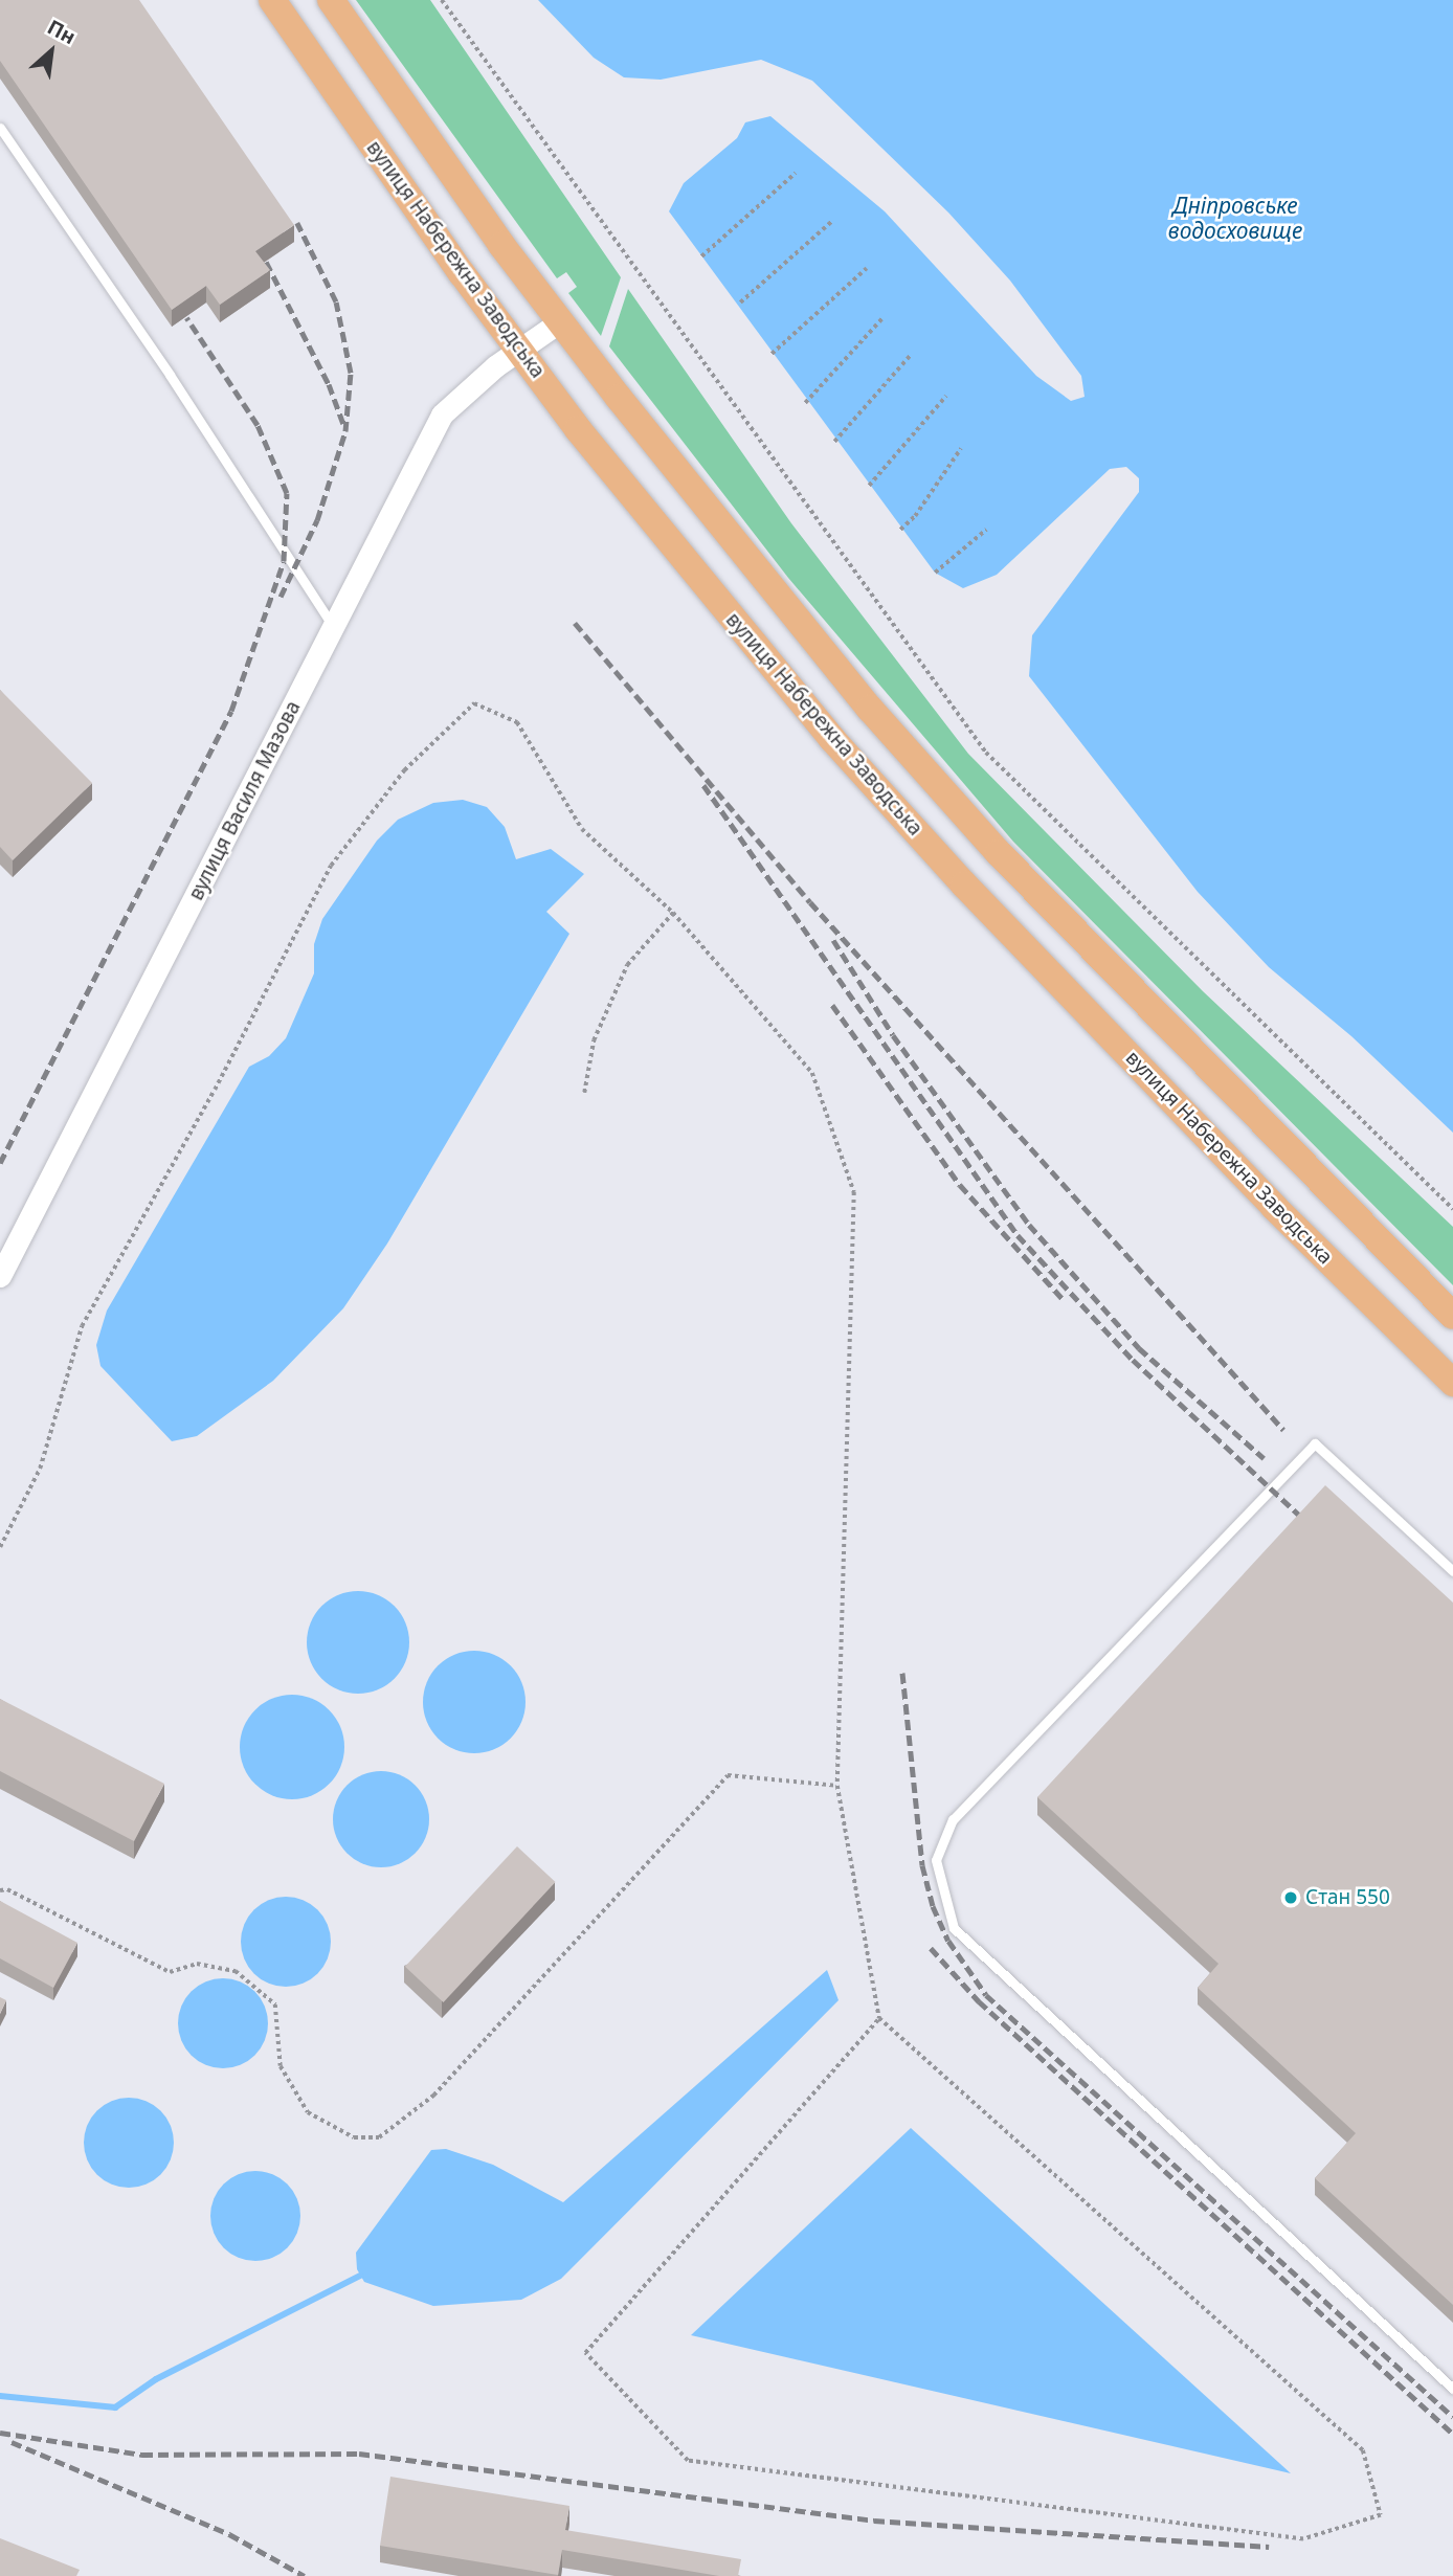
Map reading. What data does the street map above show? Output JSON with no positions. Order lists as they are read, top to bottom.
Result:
{
  "streets": {
    "main road": ["вулиця Набережна Заводська"],
    "street": ["вулиця Василя Мазова"]
  },
  "crossings": [
    ["вулиця Набережна Заводська", "вулиця Василя Мазова"]
  ],
  "water": ["Дніпровське водосховище"],
  "places": ["Стан 550"],
  "north": "top right"
}
